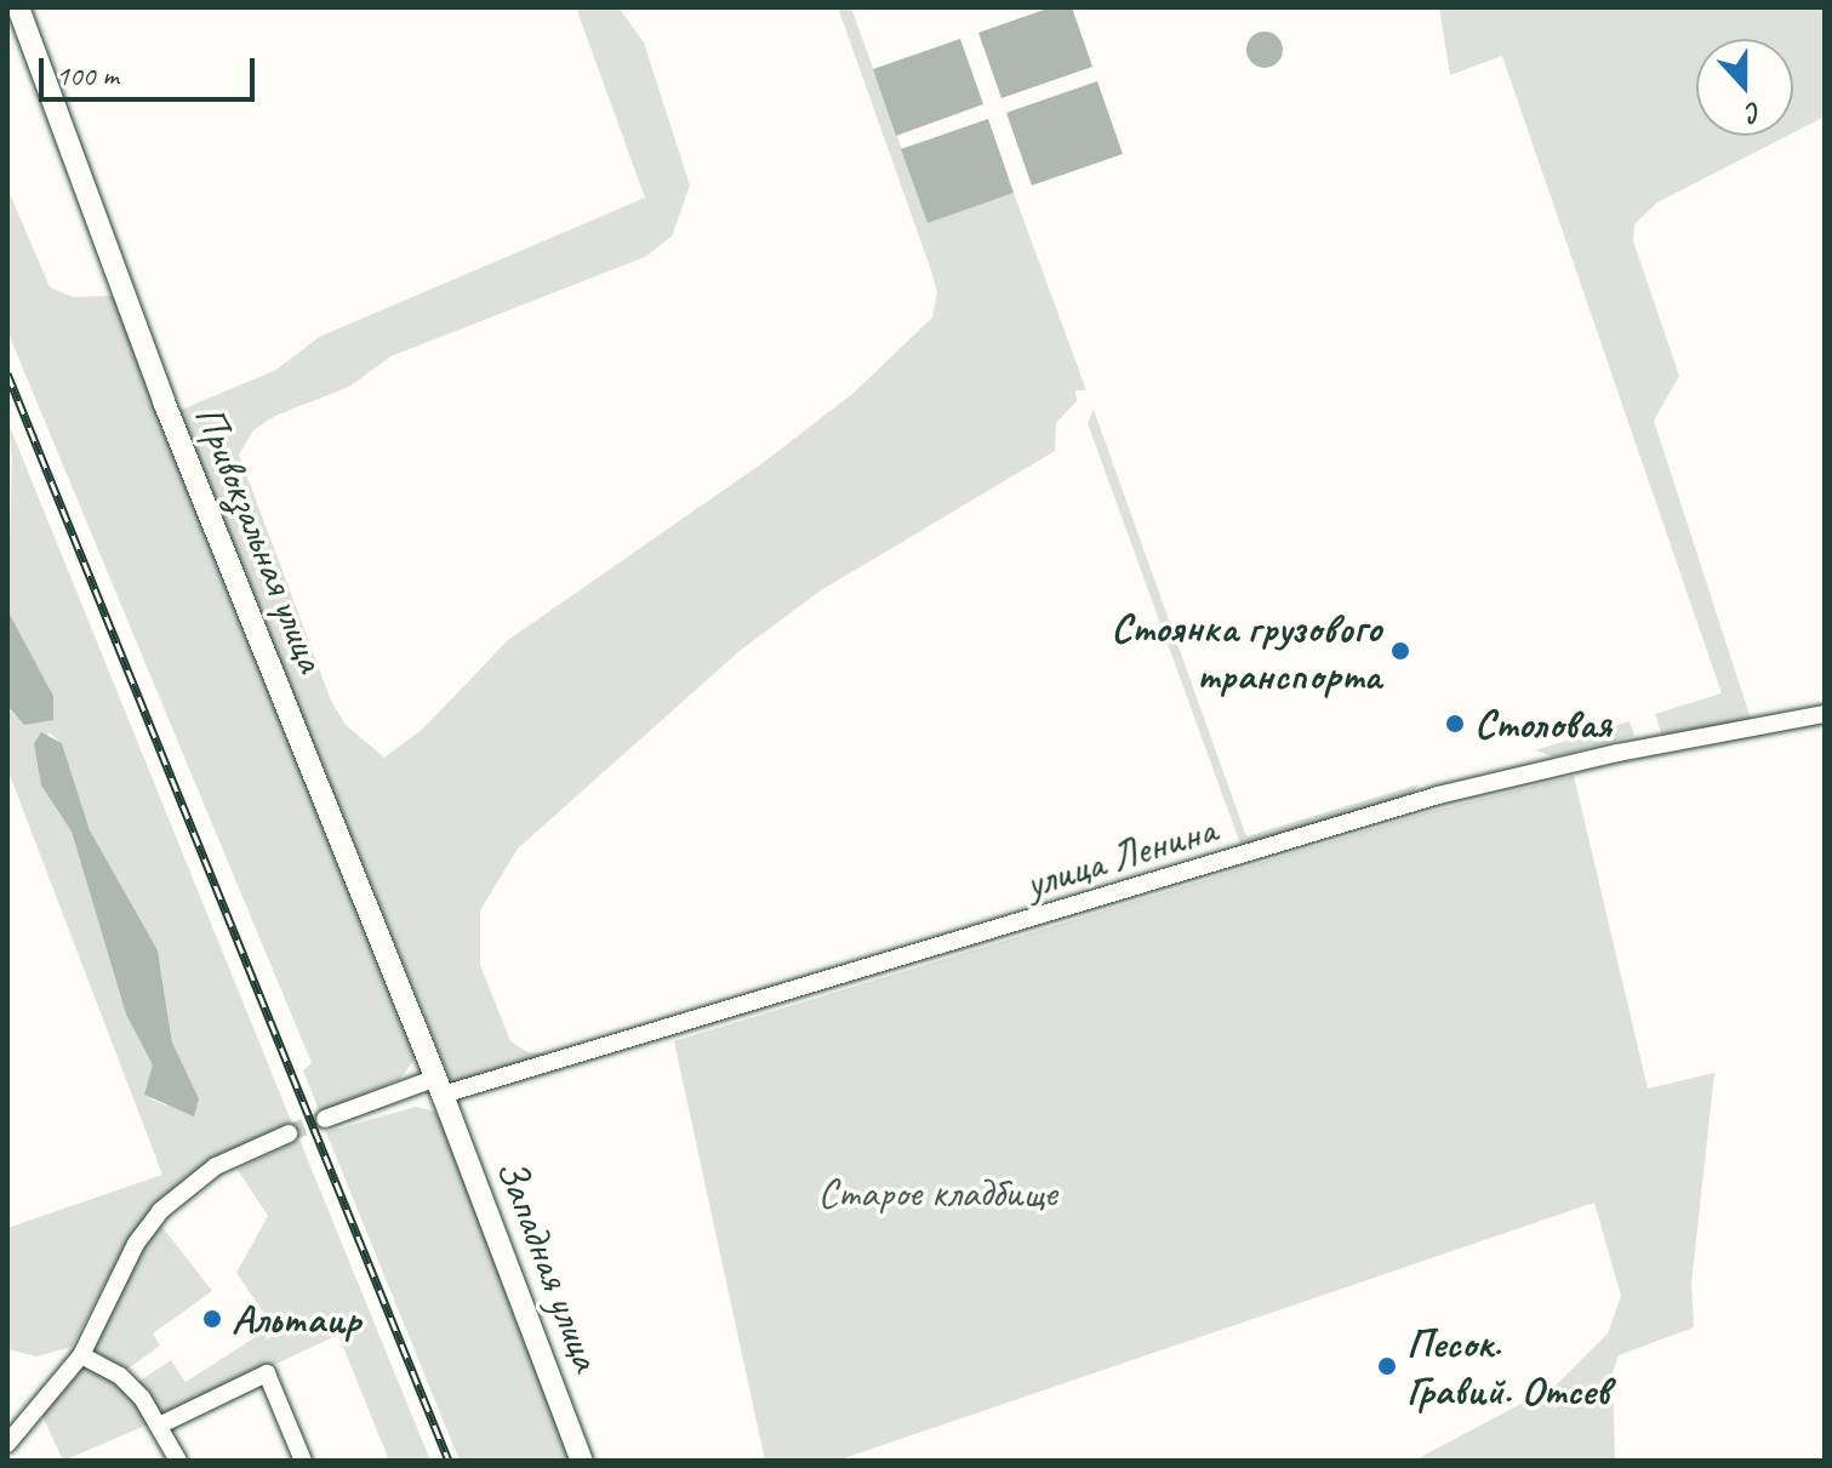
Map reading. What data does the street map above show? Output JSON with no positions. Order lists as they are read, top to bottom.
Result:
{
  "streets": {
    "main road": ["Привокзальная улица", "Западная улица"],
    "street": ["улица Ленина"]
  },
  "crossings": [
    ["Привокзальная улица", "улица Ленина"],
    ["Привокзальная улица", "Западная улица"],
    ["улица Ленина", "Западная улица"]
  ],
  "parks": ["Старое кладбище"],
  "places": [
    "Стоянка грузового транспорта",
    "Столовая",
    "Альтаир",
    "Песок. Гравий. Отсев"
  ],
  "scale_bar": "100 m",
  "north": "bottom"
}
